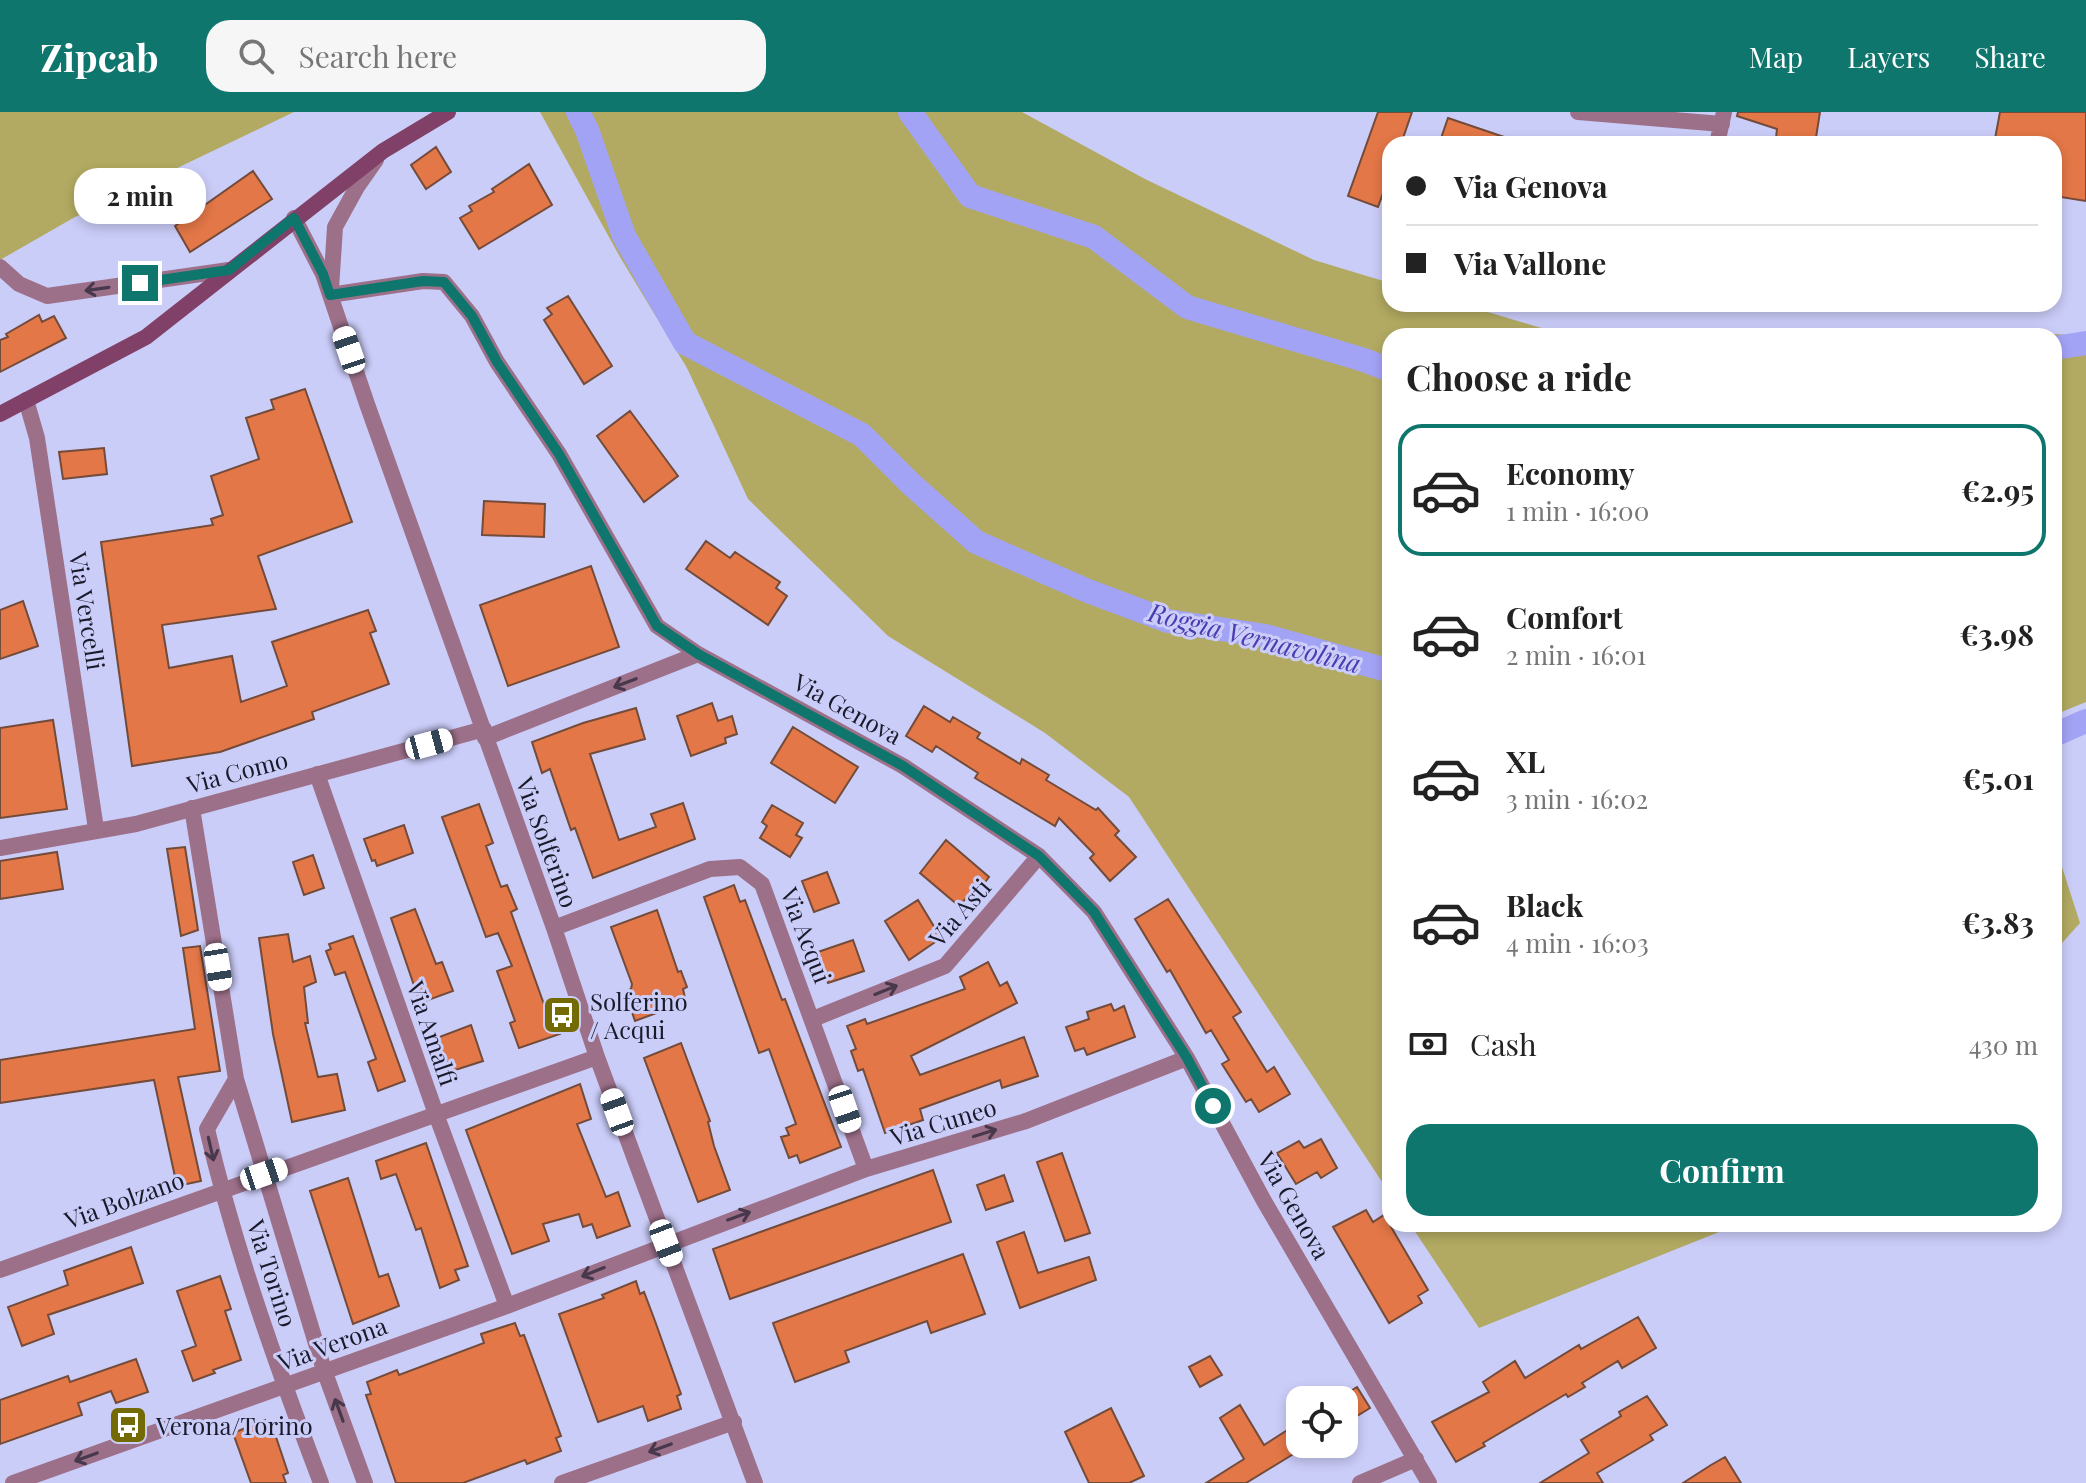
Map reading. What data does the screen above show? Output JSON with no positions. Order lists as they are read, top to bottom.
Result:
{
  "streets": {
    "street": [
      "Via Vercelli",
      "Via Genova",
      "Via Como",
      "Via Solferino",
      "Via Asti",
      "Via Acqui",
      "Via Amalfi",
      "Via Cuneo",
      "Via Bolzano",
      "Via Torino",
      "Via Verona"
    ]
  },
  "crossings": [
    ["Via Vercelli", "Via Como"],
    ["Via Genova", "Via Como"],
    ["Via Genova", "Via Solferino"],
    ["Via Genova", "Via Asti"],
    ["Via Genova", "Via Cuneo"],
    ["Via Como", "Via Solferino"],
    ["Via Como", "Via Amalfi"],
    ["Via Como", "Via Torino"],
    ["Via Solferino", "Via Acqui"],
    ["Via Solferino", "Via Cuneo"],
    ["Via Solferino", "Via Bolzano"],
    ["Via Solferino", "Via Verona"],
    ["Via Asti", "Via Acqui"],
    ["Via Acqui", "Via Cuneo"],
    ["Via Amalfi", "Via Bolzano"],
    ["Via Amalfi", "Via Verona"],
    ["Via Cuneo", "Via Verona"],
    ["Via Bolzano", "Via Torino"],
    ["Via Torino", "Via Verona"]
  ],
  "one_way": ["Via Asti", "Via Cuneo", "Via Verona"],
  "water": ["Roggia Vernavolina"],
  "places": {
    "bus stop": ["Solferino / Acqui", "Verona/Torino"]
  },
  "page": {
    "header": "Zipcab",
    "search": "Search here",
    "nav": ["Map", "Layers", "Share"],
    "banner": ["Via Genova", "Via Vallone"],
    "bubble": "2 min",
    "heading": "Choose a ride",
    "list": [
      {
        "name": "Economy",
        "note": "1 min · 16:00",
        "value": "€2.95"
      },
      {
        "name": "Comfort",
        "note": "2 min · 16:01",
        "value": "€3.98"
      },
      {
        "name": "XL",
        "note": "3 min · 16:02",
        "value": "€5.01"
      },
      {
        "name": "Black",
        "note": "4 min · 16:03",
        "value": "€3.83"
      }
    ],
    "pay": ["Cash", "430 m"],
    "buttons": "Confirm"
  }
}
